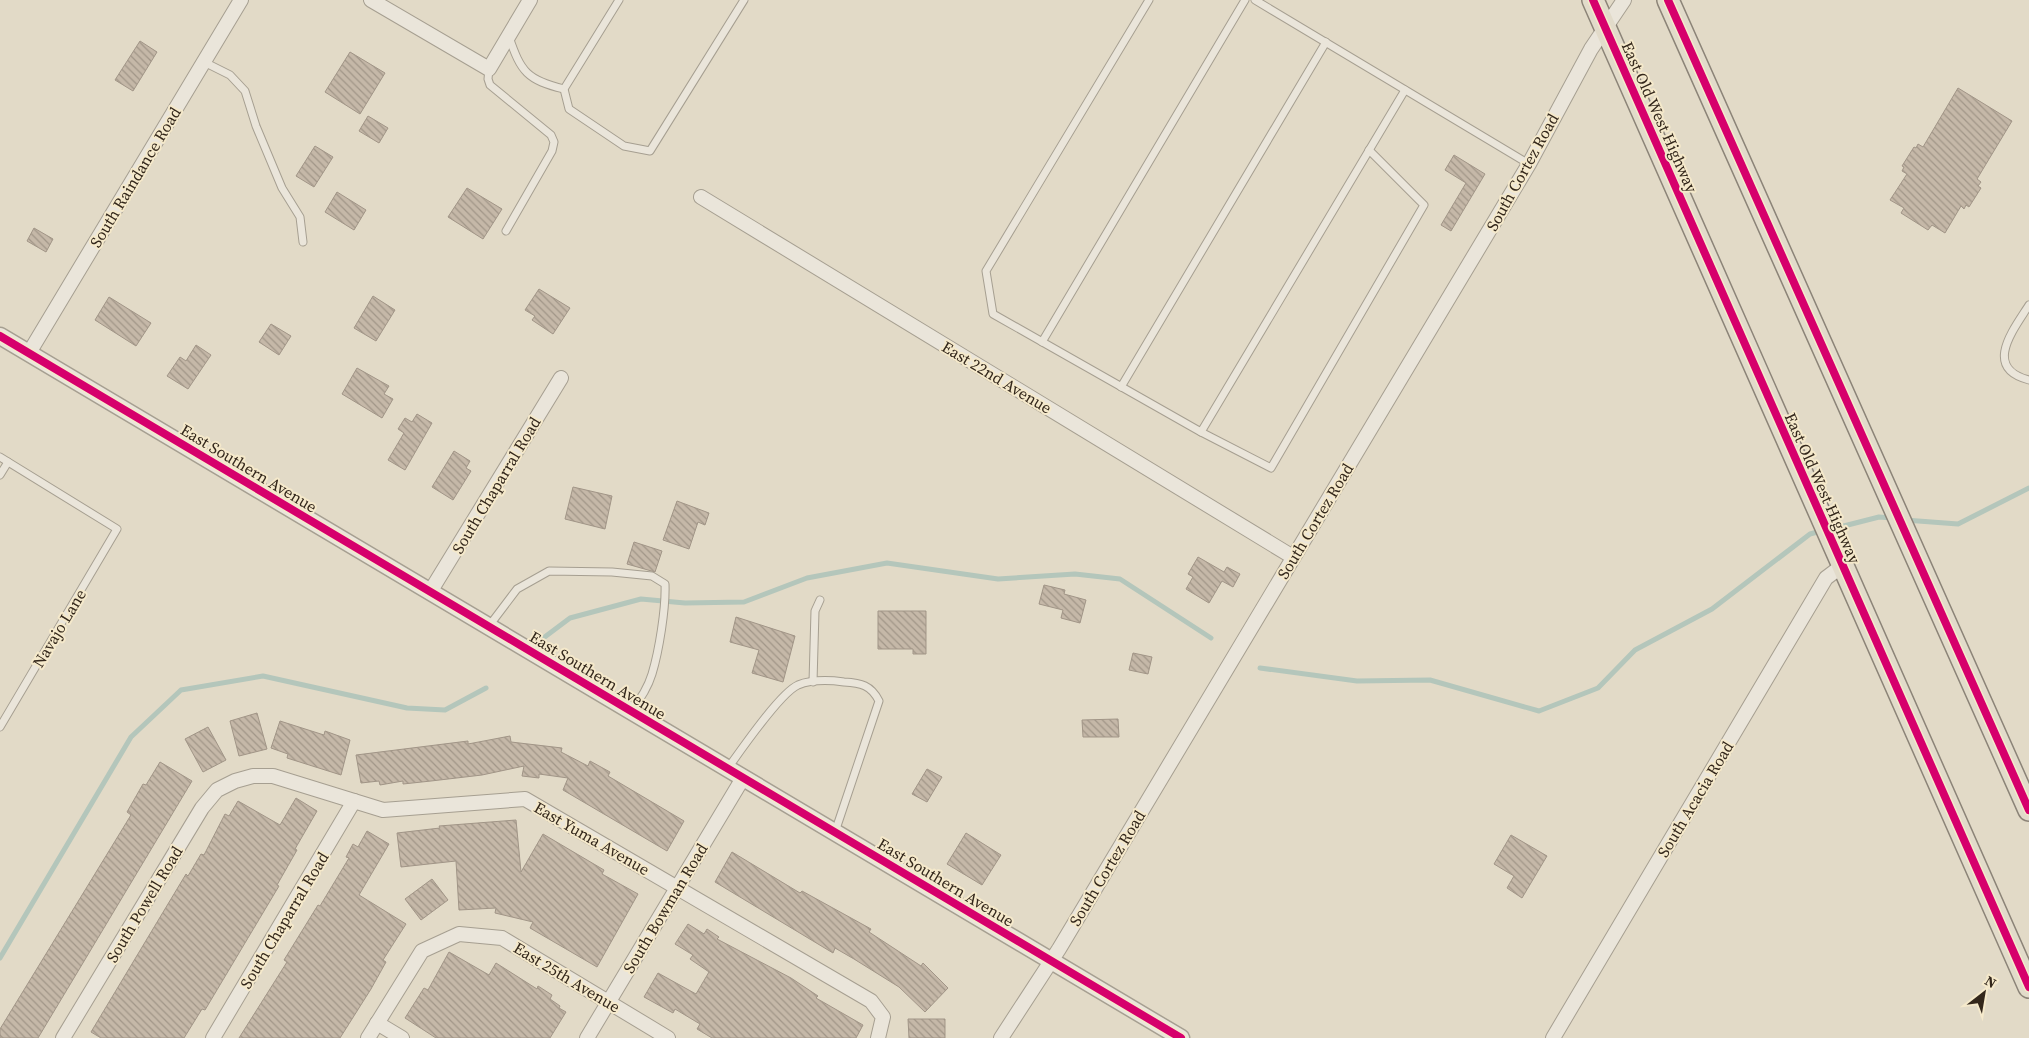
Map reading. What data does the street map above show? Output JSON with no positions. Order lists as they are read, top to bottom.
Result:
{
  "streets": {
    "main road": ["East Old West Highway"],
    "street": [
      "South Cortez Road",
      "South Raindance Road",
      "East 22nd Avenue",
      "East Southern Avenue",
      "South Chaparral Road",
      "South Acacia Road",
      "East Yuma Avenue",
      "South Powell Road",
      "South Bowman Road",
      "East 25th Avenue"
    ],
    "lane": ["Navajo Lane"]
  },
  "crossings": [
    ["East Old West Highway", "South Cortez Road"],
    ["East Old West Highway", "South Acacia Road"],
    ["South Cortez Road", "East 22nd Avenue"],
    ["South Cortez Road", "East Southern Avenue"],
    ["South Raindance Road", "East Southern Avenue"],
    ["East Southern Avenue", "South Chaparral Road"],
    ["East Southern Avenue", "South Bowman Road"],
    ["South Chaparral Road", "East Yuma Avenue"],
    ["East Yuma Avenue", "South Powell Road"],
    ["East Yuma Avenue", "South Bowman Road"],
    ["South Bowman Road", "East 25th Avenue"]
  ],
  "north": "top right"
}
